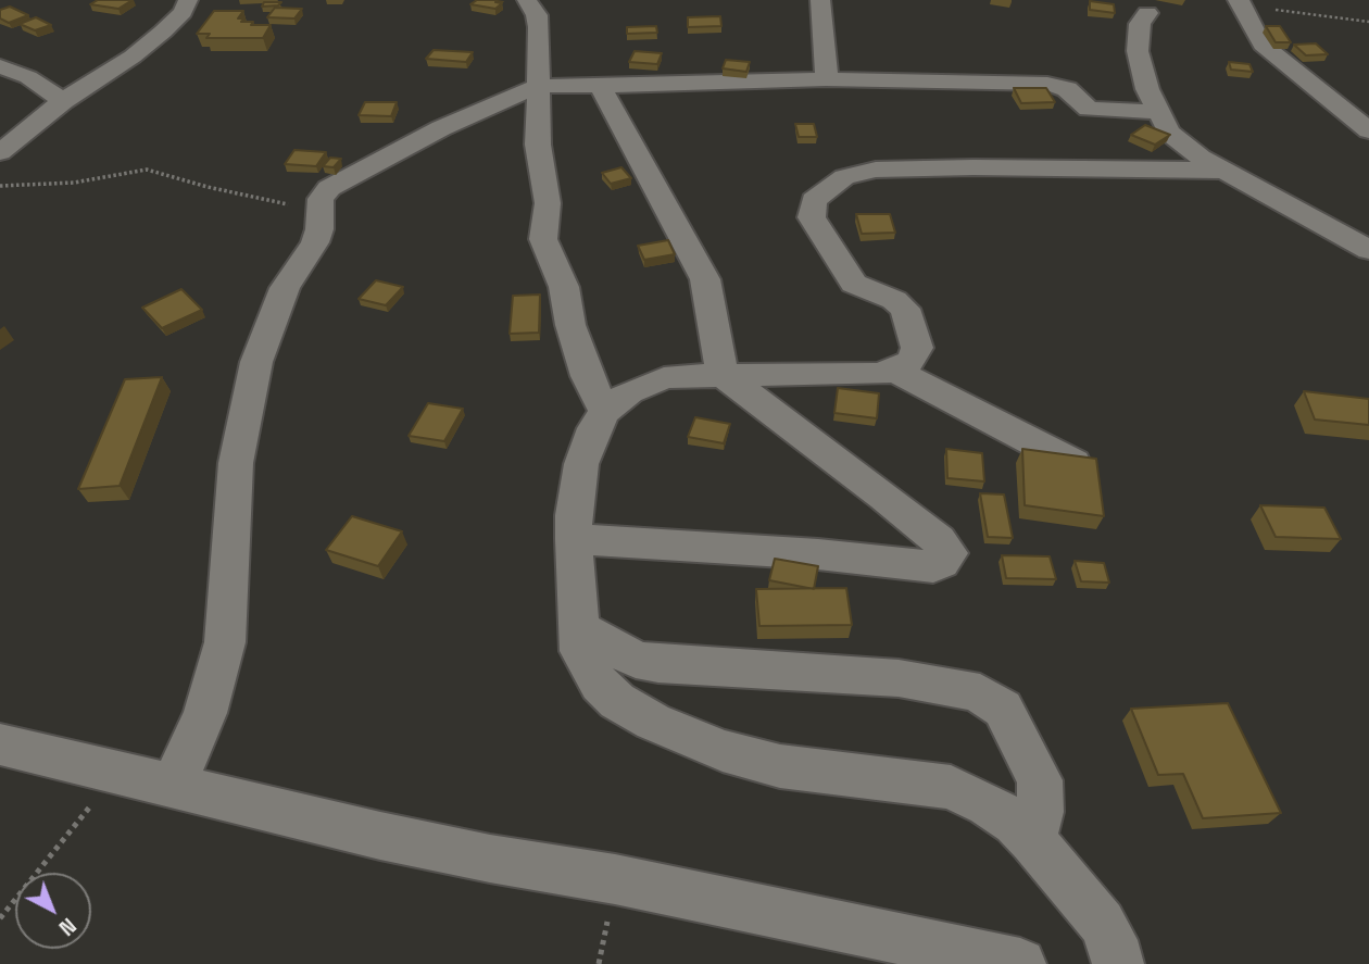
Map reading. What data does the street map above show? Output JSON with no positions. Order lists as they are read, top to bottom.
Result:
{
  "north": "bottom right"
}
